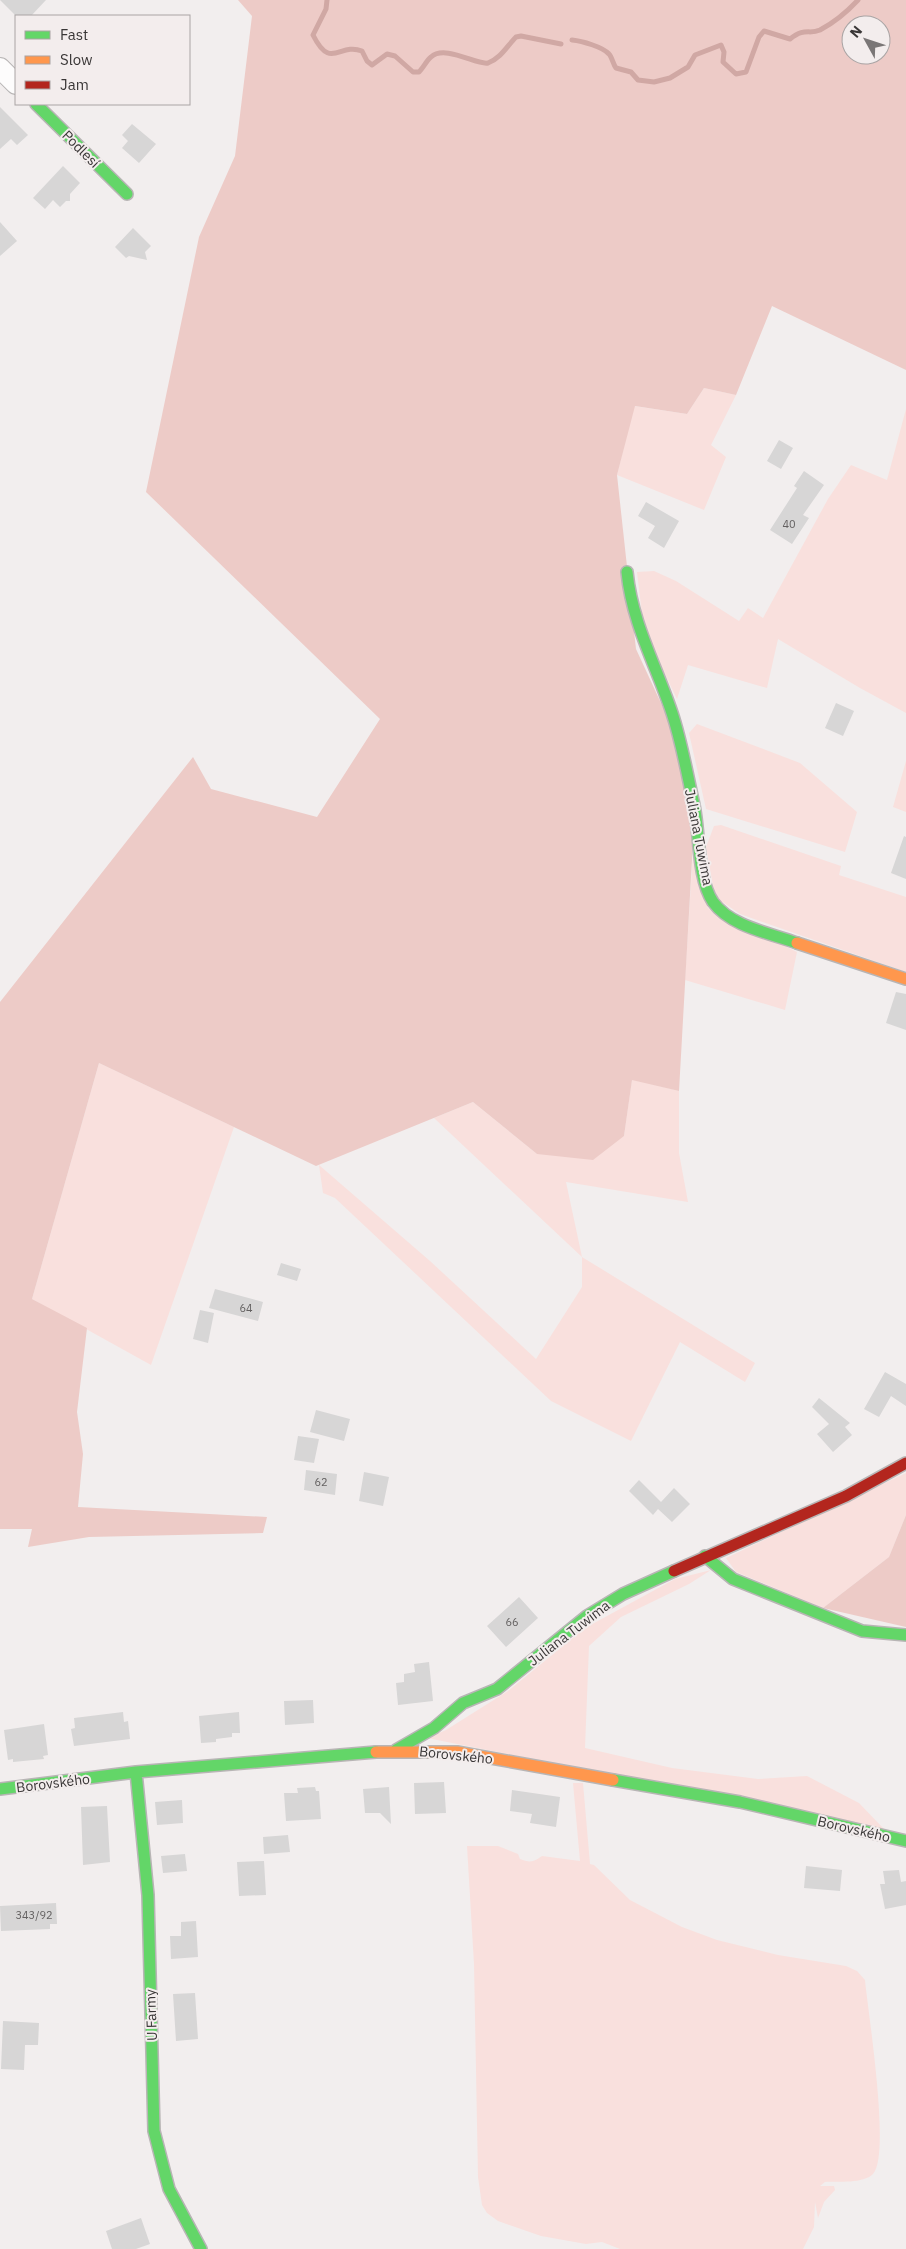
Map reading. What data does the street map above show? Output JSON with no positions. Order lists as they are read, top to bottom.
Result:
{
  "streets": {
    "street": [
      "Podlesí",
      "Juliana Tuwima",
      "Borovského",
      "U Farmy"
    ]
  },
  "crossings": [
    ["Juliana Tuwima", "Borovského"],
    ["Borovského", "U Farmy"]
  ],
  "house_numbers": [
    "40",
    "64",
    "62",
    "66",
    "343/92"
  ],
  "legend": ["Fast", "Slow", "Jam"],
  "north": "top left"
}
